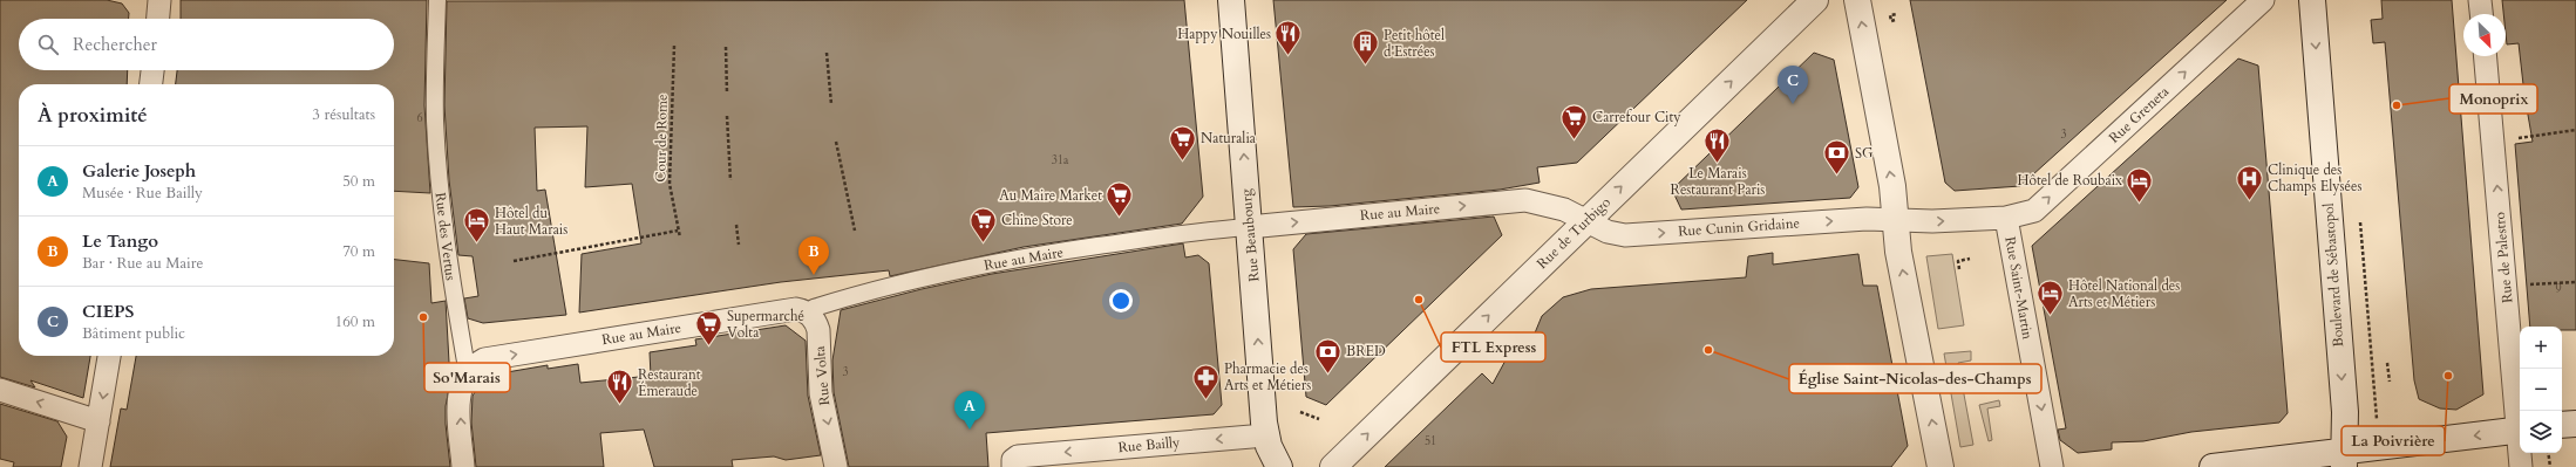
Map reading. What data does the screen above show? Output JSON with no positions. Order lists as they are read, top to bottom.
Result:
{
  "streets": {
    "main road": ["Rue de Turbigo", "Rue Beaubourg", "Boulevard de Sébastopol"],
    "street": [
      "Rue Greneta",
      "Rue au Maire",
      "Rue Cunin Gridaine",
      "Rue des Vertus",
      "Rue de Palestro",
      "Rue Saint-Martin",
      "Rue Volta",
      "Rue Bailly"
    ],
    "path": ["Cour de Rome"]
  },
  "crossings": [
    ["Rue Greneta", "Rue Saint-Martin"],
    ["Rue au Maire", "Rue Cunin Gridaine"],
    ["Rue au Maire", "Rue de Turbigo"],
    ["Rue au Maire", "Rue Beaubourg"],
    ["Rue au Maire", "Rue des Vertus"],
    ["Rue au Maire", "Rue Volta"],
    ["Rue Cunin Gridaine", "Rue de Turbigo"],
    ["Rue Cunin Gridaine", "Rue Saint-Martin"],
    ["Rue Beaubourg", "Rue Bailly"]
  ],
  "one_way": [
    "Rue Greneta",
    "Rue au Maire",
    "Rue Cunin Gridaine",
    "Rue de Turbigo",
    "Rue Beaubourg",
    "Rue de Palestro",
    "Boulevard de Sébastopol",
    "Rue Saint-Martin",
    "Rue Volta",
    "Rue Bailly"
  ],
  "places": {
    "restaurant": ["Happy Nouilles", "Le Marais Restaurant Paris", "Restaurant Émeraude"],
    "building": ["Petit hôtel d'Estrées"],
    "other": [
      "Monoprix",
      "FTL Express",
      "So'Marais",
      "Église Saint-Nicolas-des-Champs",
      "La Poivrière"
    ],
    "supermarket": [
      "Carrefour City",
      "Naturalia",
      "Au Maire Market",
      "Chine Store",
      "Supermarché Volta"
    ],
    "bank": ["SG", "BRED"],
    "hospital": ["Clinique des Champs Elysées"],
    "hotel": ["Hôtel de Roubaix", "Hôtel du Haut Marais", "Hôtel National des Arts et Métiers"],
    "pharmacy": ["Pharmacie des Arts et Métiers"]
  },
  "house_numbers": [
    "6",
    "3",
    "31a",
    "9",
    "3",
    "51"
  ],
  "north": "bottom right",
  "page": {
    "search": "Rechercher",
    "pins": ["C", "B", "A"],
    "heading": ["À proximité", "3 résultats"],
    "list": [
      {
        "mark": "A",
        "name": "Galerie Joseph",
        "note": "Musée · Rue Bailly",
        "value": "50 m"
      },
      {
        "mark": "B",
        "name": "Le Tango",
        "note": "Bar · Rue au Maire",
        "value": "70 m"
      },
      {
        "mark": "C",
        "name": "CIEPS",
        "note": "Bâtiment public",
        "value": "160 m"
      }
    ],
    "map_buttons": ["+", "−"]
  }
}
